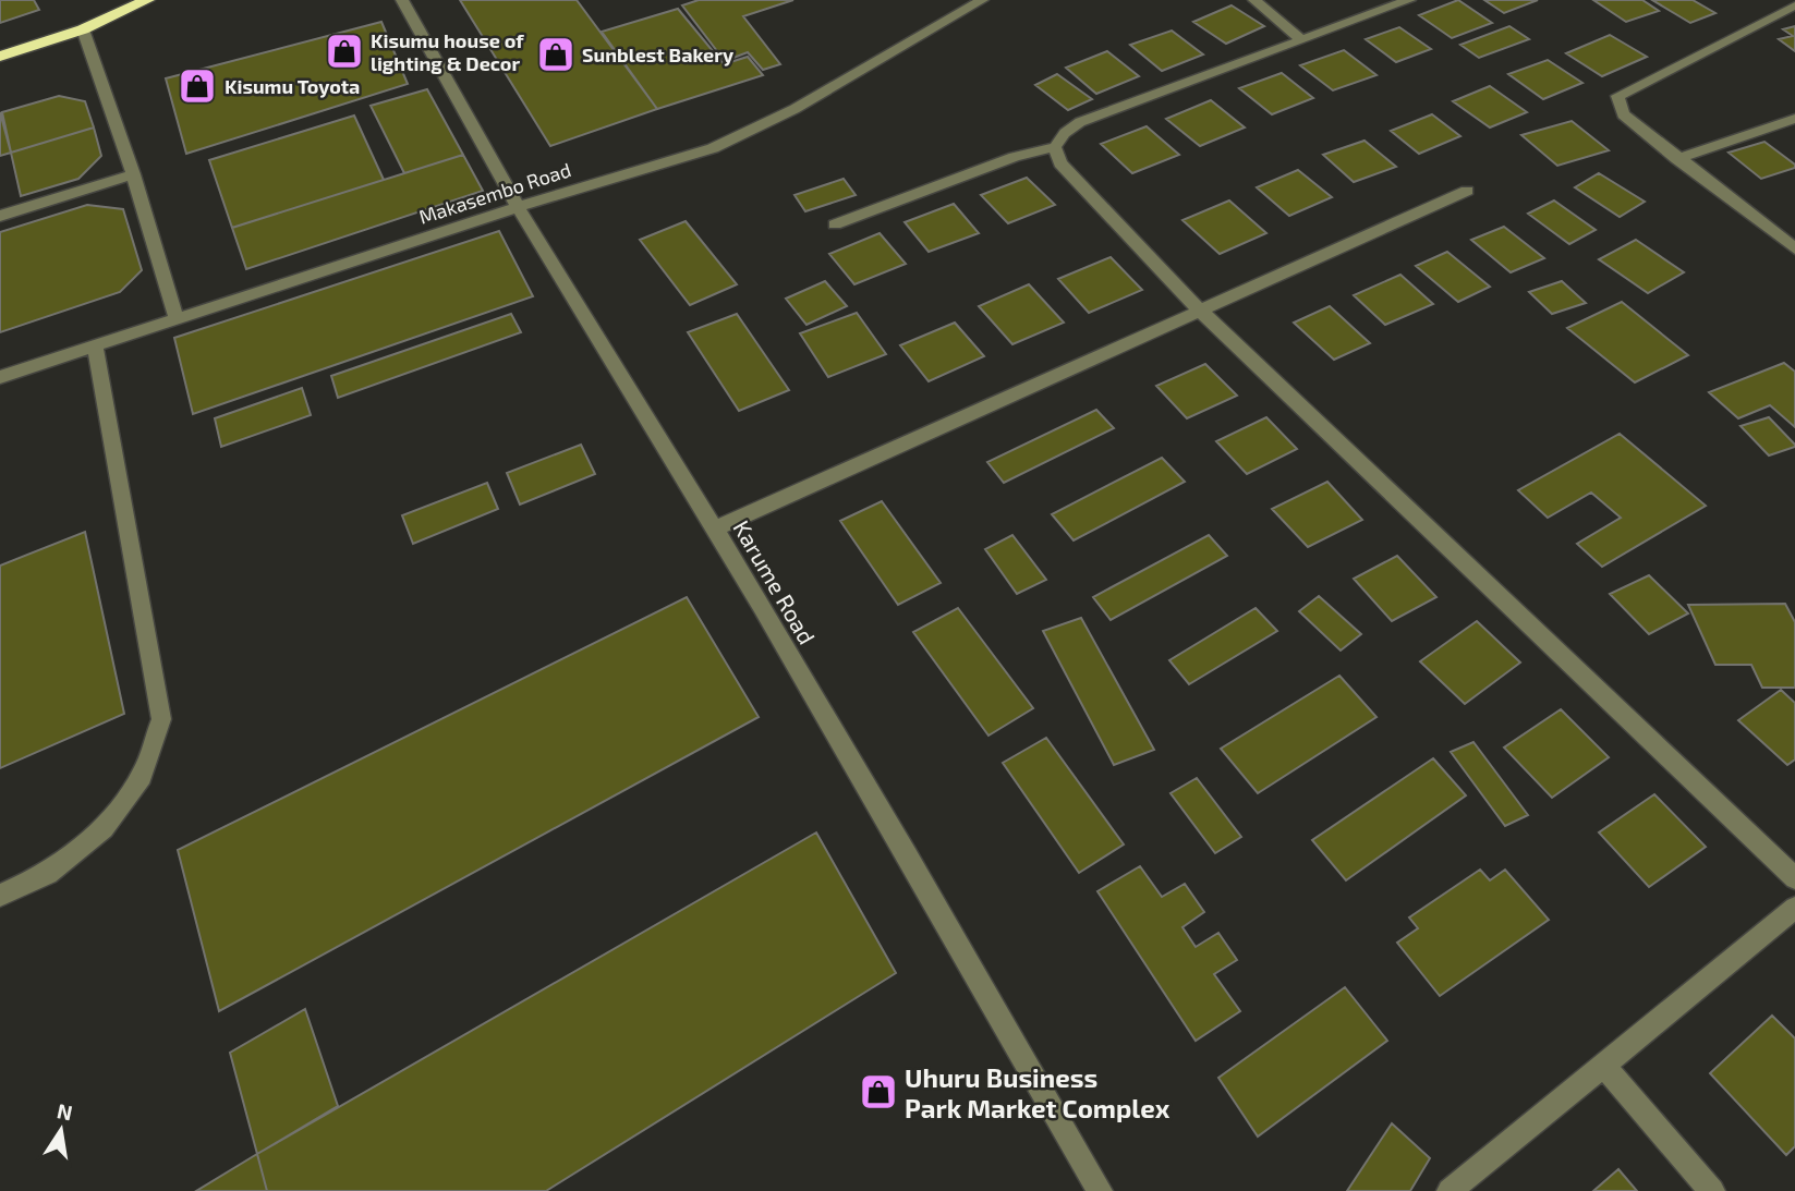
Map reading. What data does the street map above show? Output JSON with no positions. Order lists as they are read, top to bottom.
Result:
{
  "streets": {
    "street": ["Makasembo Road", "Karume Road"]
  },
  "crossings": [
    ["Makasembo Road", "Karume Road"]
  ],
  "places": {
    "shop": [
      "Kisumu house of lighting & Decor",
      "Sunblest Bakery",
      "Kisumu Toyota",
      "Uhuru Business Park Market Complex"
    ]
  },
  "north": "top"
}
